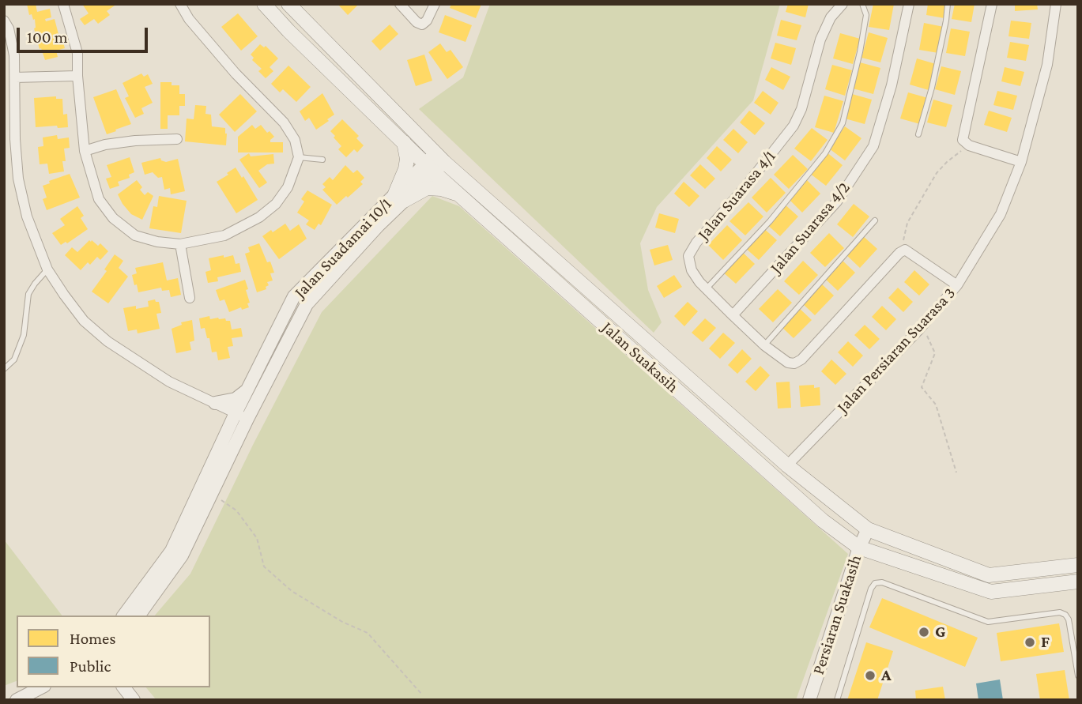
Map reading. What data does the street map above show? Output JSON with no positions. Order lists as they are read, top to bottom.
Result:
{
  "streets": {
    "main road": ["Jalan Suakasih"],
    "street": [
      "Jalan Suarasa 4/1",
      "Jalan Suarasa 4/2",
      "Jalan Suadamai 10/1",
      "Jalan Persiaran Suarasa 3",
      "Persiaran Suakasih"
    ]
  },
  "crossings": [
    ["Jalan Suarasa 4/1", "Jalan Suarasa 4/2"],
    ["Jalan Suadamai 10/1", "Jalan Suakasih"],
    ["Jalan Persiaran Suarasa 3", "Jalan Suakasih"],
    ["Jalan Suakasih", "Persiaran Suakasih"]
  ],
  "places": ["G", "F", "A"],
  "legend": ["Homes", "Public"],
  "scale_bar": "100 m"
}
